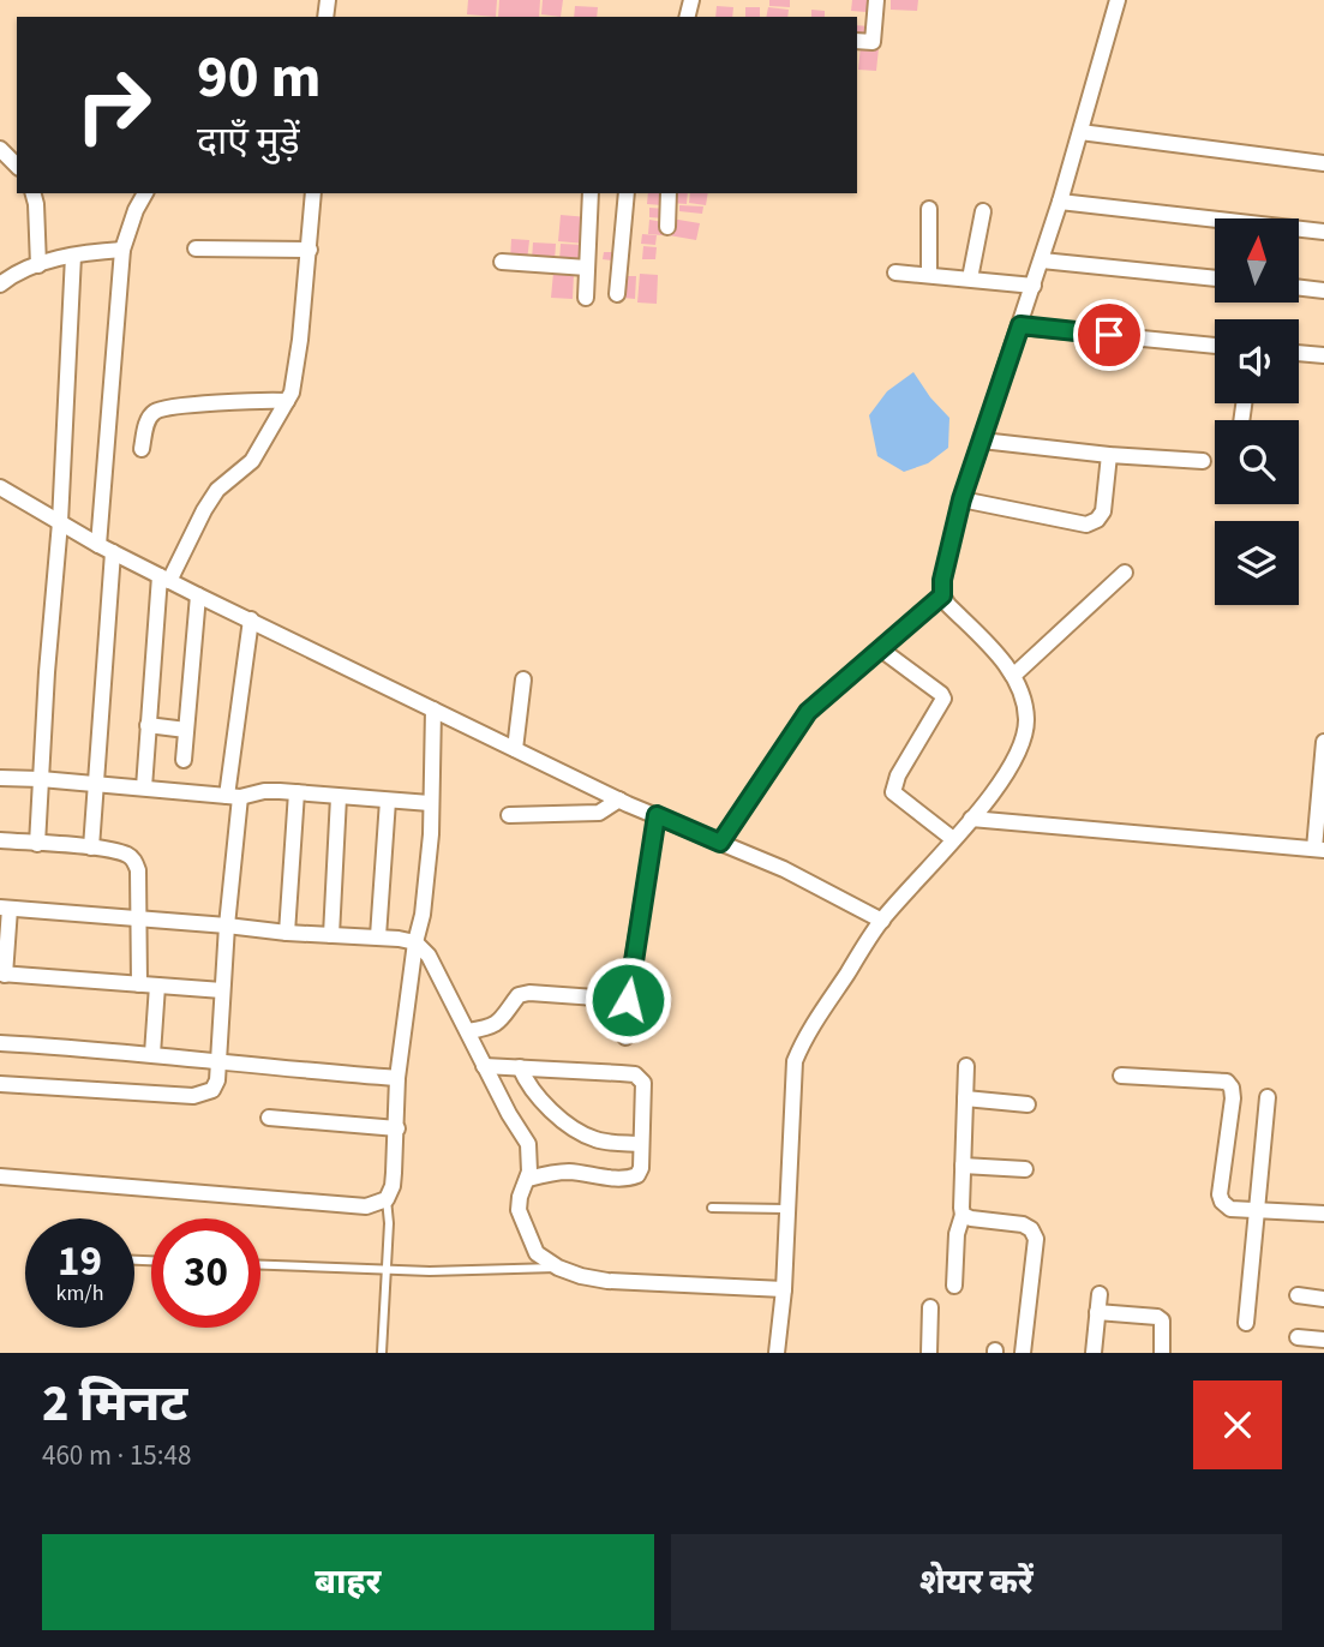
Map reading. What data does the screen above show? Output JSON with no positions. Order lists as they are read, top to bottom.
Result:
{
  "north": "top",
  "page": {
    "turn": ["90 m", "दाएँ मुड़ें"],
    "speed": "19 km/h",
    "limit": "30",
    "heading": ["2 मिनट", "460 m · 15:48"],
    "buttons": ["बाहर", "शेयर करें"]
  }
}
